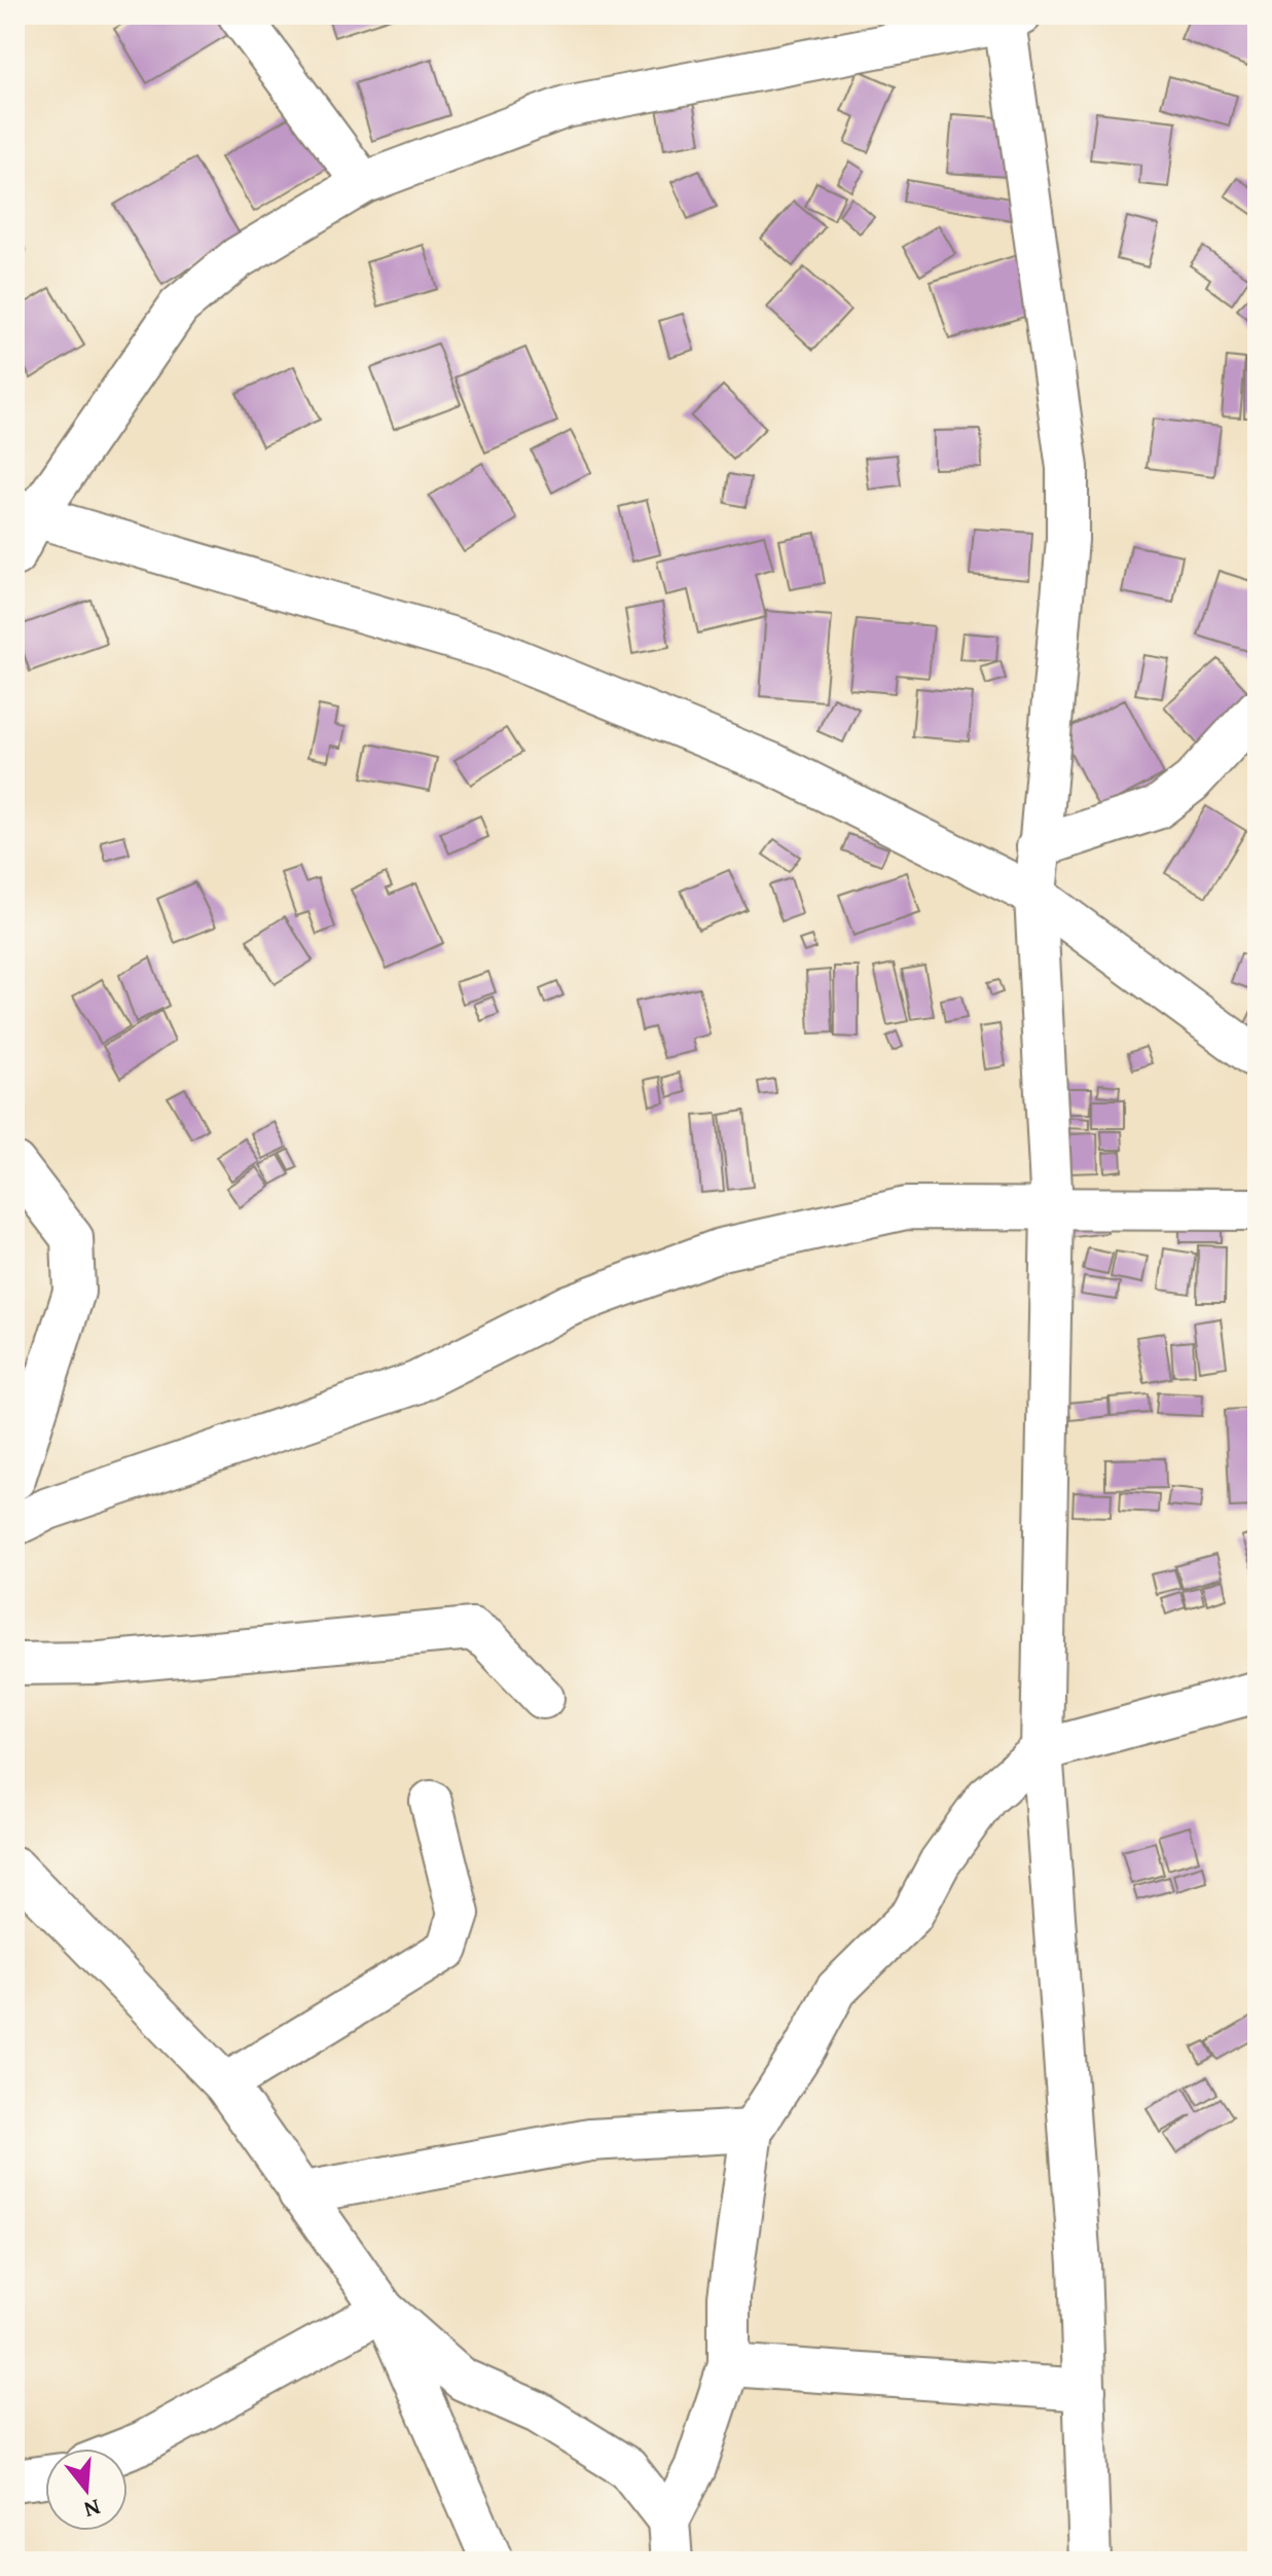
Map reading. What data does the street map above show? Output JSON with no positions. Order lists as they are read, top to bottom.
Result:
{
  "north": "bottom"
}
